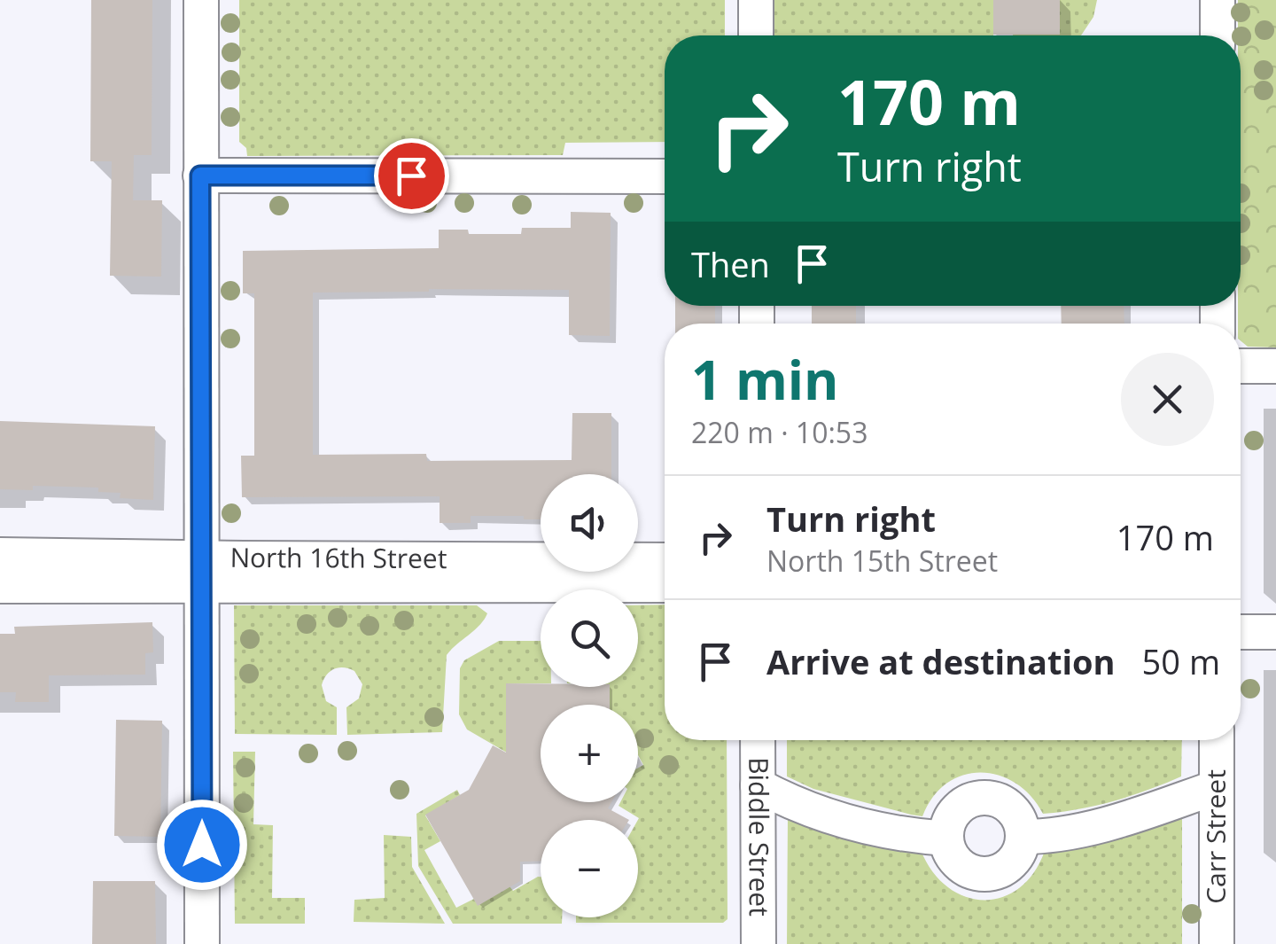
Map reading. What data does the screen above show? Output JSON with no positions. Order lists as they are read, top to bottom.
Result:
{
  "streets": {
    "street": ["North 16th Street", "Biddle Street", "Carr Street"]
  },
  "page": {
    "turn": ["170 m", "Turn right"],
    "then": "Then",
    "heading": ["1 min", "220 m · 10:53"],
    "map_buttons": ["+", "−"],
    "list": [
      {
        "name": "Turn right",
        "note": "North 15th Street",
        "value": "170 m"
      },
      {
        "name": "Arrive at destination",
        "value": "50 m"
      }
    ]
  }
}
